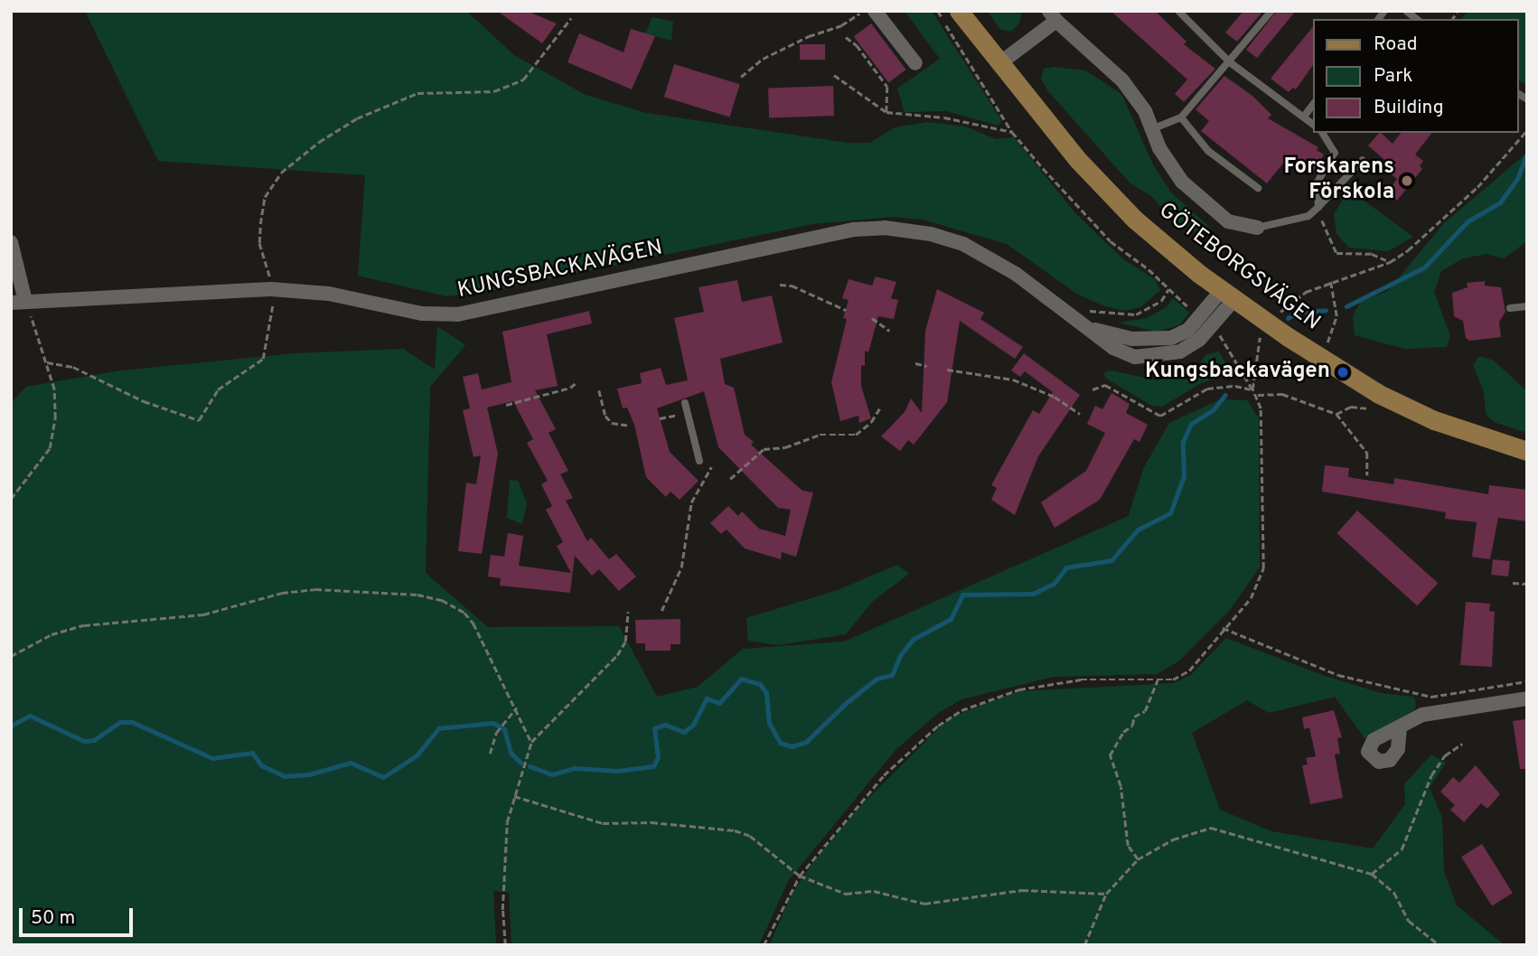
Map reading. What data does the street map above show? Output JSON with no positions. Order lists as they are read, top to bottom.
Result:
{
  "streets": {
    "street": ["GÖTEBORGSVÄGEN", "KUNGSBACKAVÄGEN"]
  },
  "crossings": [
    ["GÖTEBORGSVÄGEN", "KUNGSBACKAVÄGEN"]
  ],
  "places": ["Forskarens Förskola", "Kungsbackavägen"],
  "legend": ["Road", "Park", "Building"],
  "scale_bar": "50 m"
}
